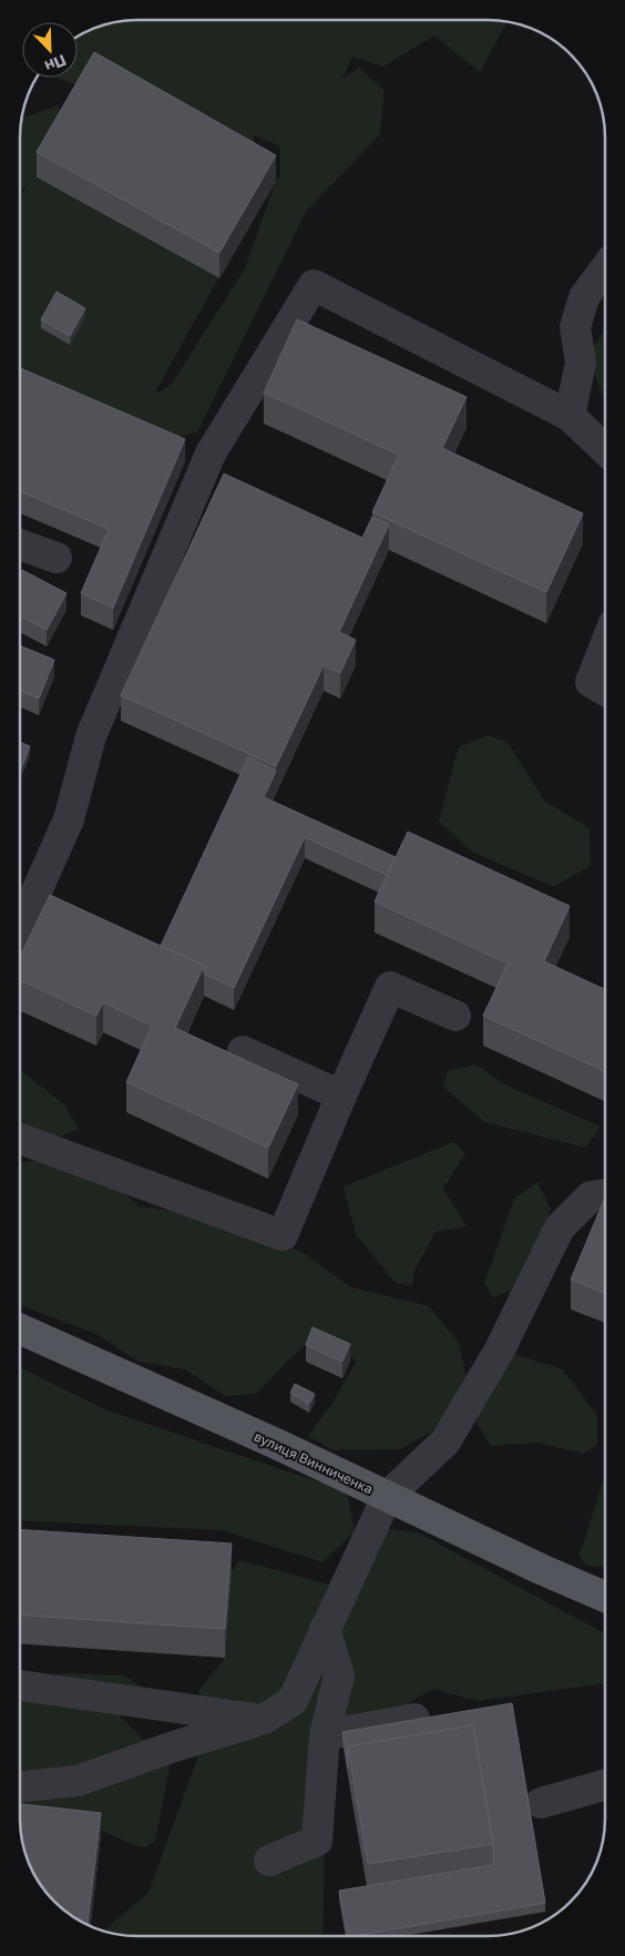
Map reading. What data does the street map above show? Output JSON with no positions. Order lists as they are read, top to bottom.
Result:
{
  "streets": {
    "main road": ["вулиця Винниченка"]
  },
  "north": "bottom right"
}
